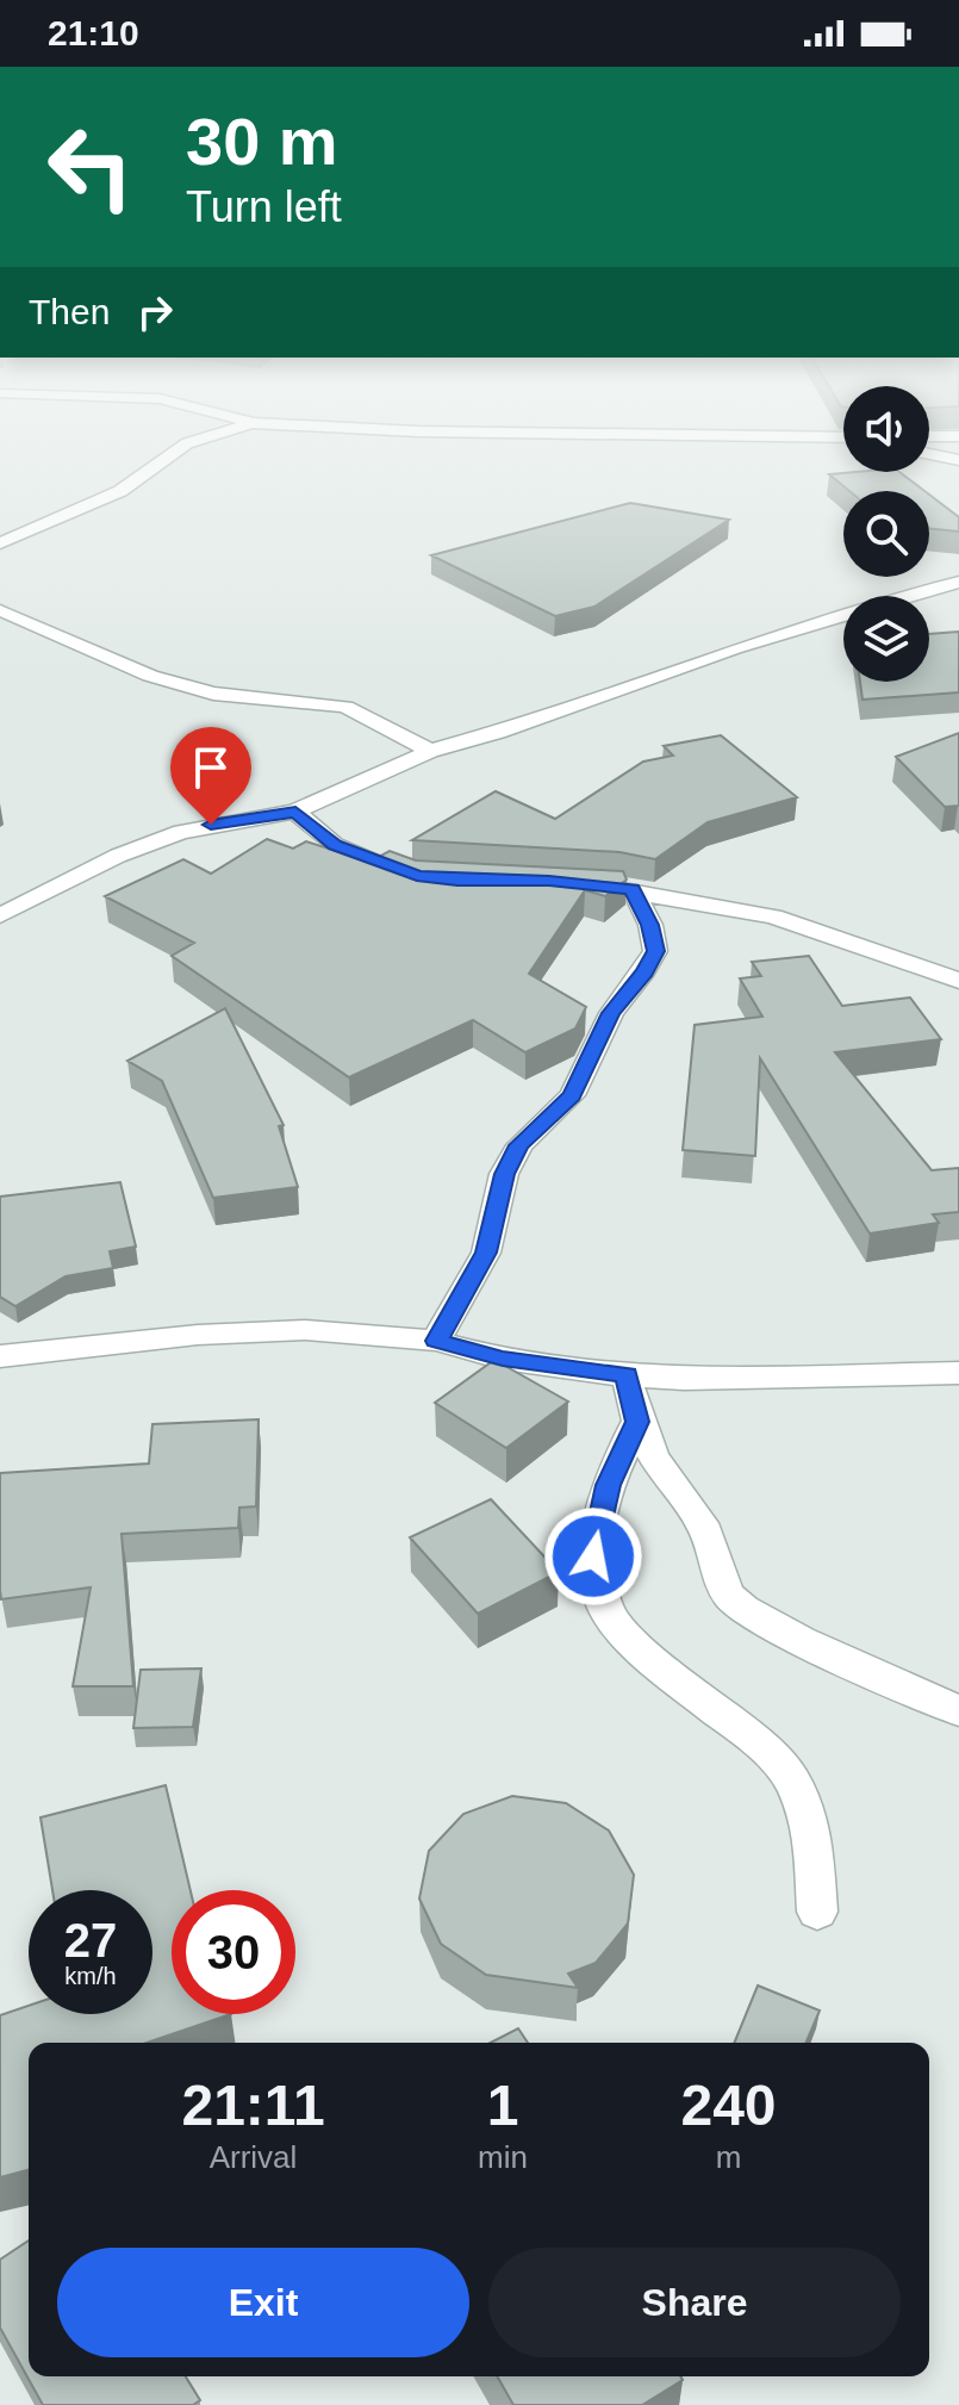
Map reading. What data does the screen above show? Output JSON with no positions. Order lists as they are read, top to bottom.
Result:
{
  "page": {
    "status": "21:10",
    "turn": ["30 m", "Turn left"],
    "then": "Then",
    "speed": "27 km/h",
    "limit": "30",
    "eta": [
      "21:11",
      "Arrival",
      "1",
      "min",
      "240",
      "m"
    ],
    "buttons": ["Exit", "Share"]
  }
}
